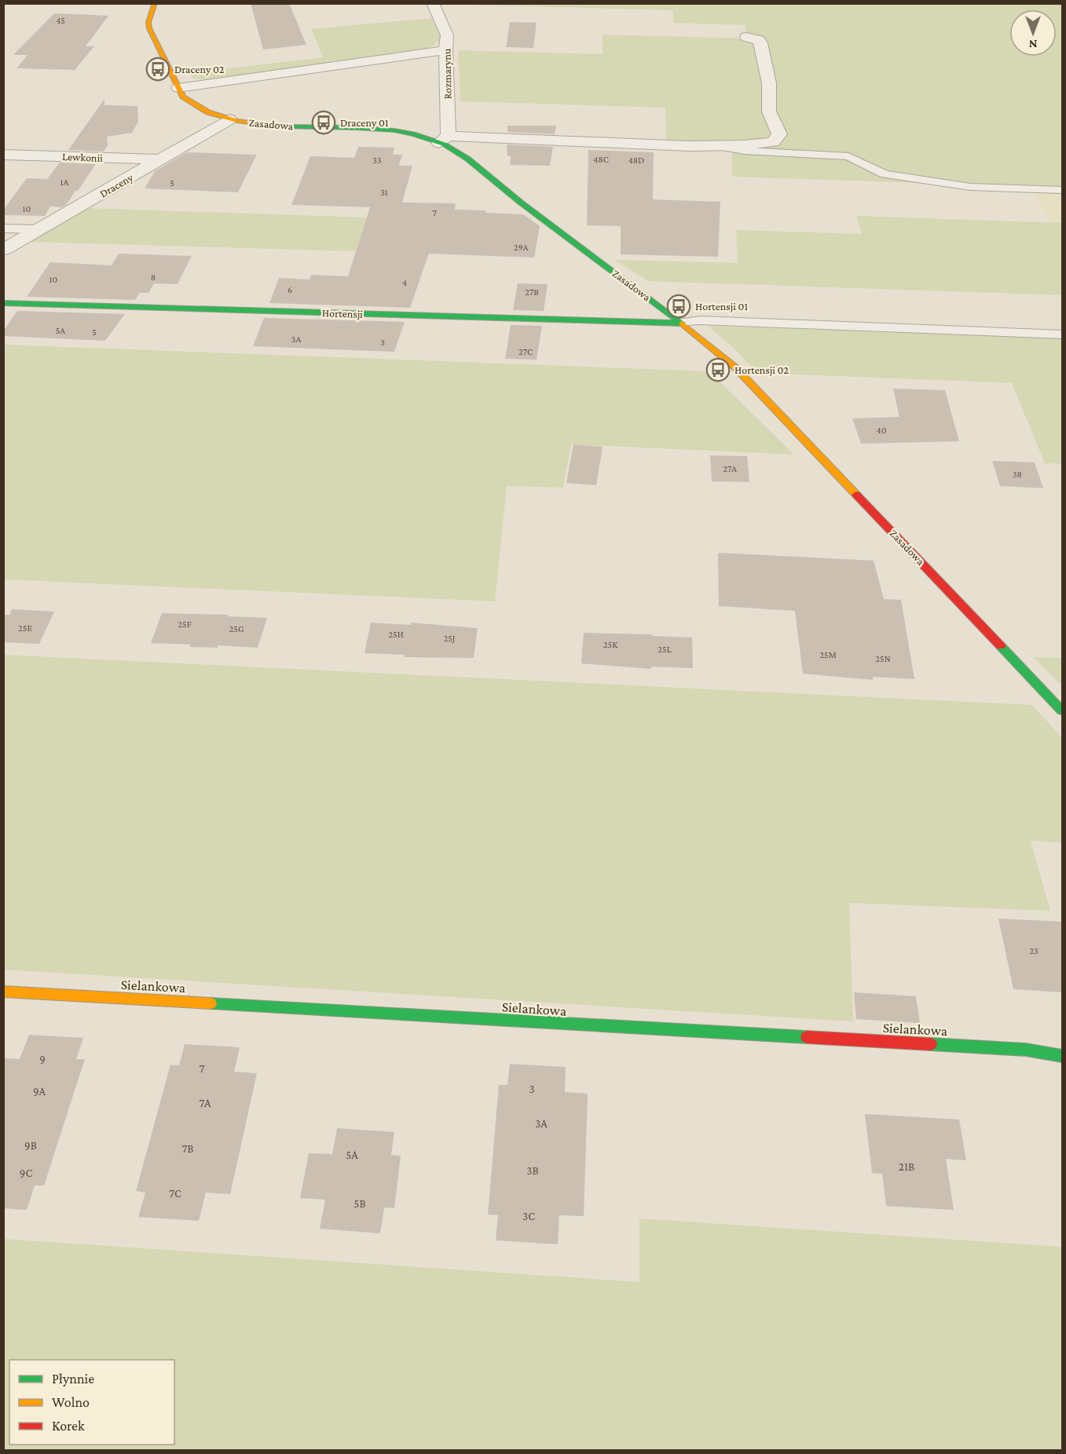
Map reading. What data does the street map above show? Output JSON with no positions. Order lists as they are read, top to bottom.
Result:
{
  "streets": {
    "street": [
      "Rozmarynu",
      "Zasadowa",
      "Lewkonii",
      "Draceny",
      "Hortensji",
      "Sielankowa"
    ]
  },
  "crossings": [
    ["Rozmarynu", "Zasadowa"],
    ["Zasadowa", "Draceny"],
    ["Zasadowa", "Hortensji"],
    ["Lewkonii", "Draceny"]
  ],
  "places": {
    "bus stop": [
      "Draceny 02",
      "Draceny 01",
      "Hortensji 01",
      "Hortensji 02"
    ]
  },
  "house_numbers": [
    "45",
    "48C",
    "33",
    "48D",
    "1A",
    "5",
    "31",
    "10",
    "7",
    "29A",
    "8",
    "10",
    "4",
    "6",
    "27B",
    "5A",
    "5",
    "3A",
    "3",
    "27C",
    "40",
    "27A",
    "38",
    "25F",
    "25E",
    "25G",
    "25H",
    "25J",
    "25K",
    "25L",
    "25M",
    "25N",
    "23",
    "9",
    "7",
    "3",
    "9A",
    "7A",
    "3A",
    "9B",
    "7B",
    "5A",
    "21B",
    "3B",
    "9C",
    "7C",
    "5B",
    "3C"
  ],
  "legend": ["Płynnie", "Wolno", "Korek"],
  "north": "bottom"
}
